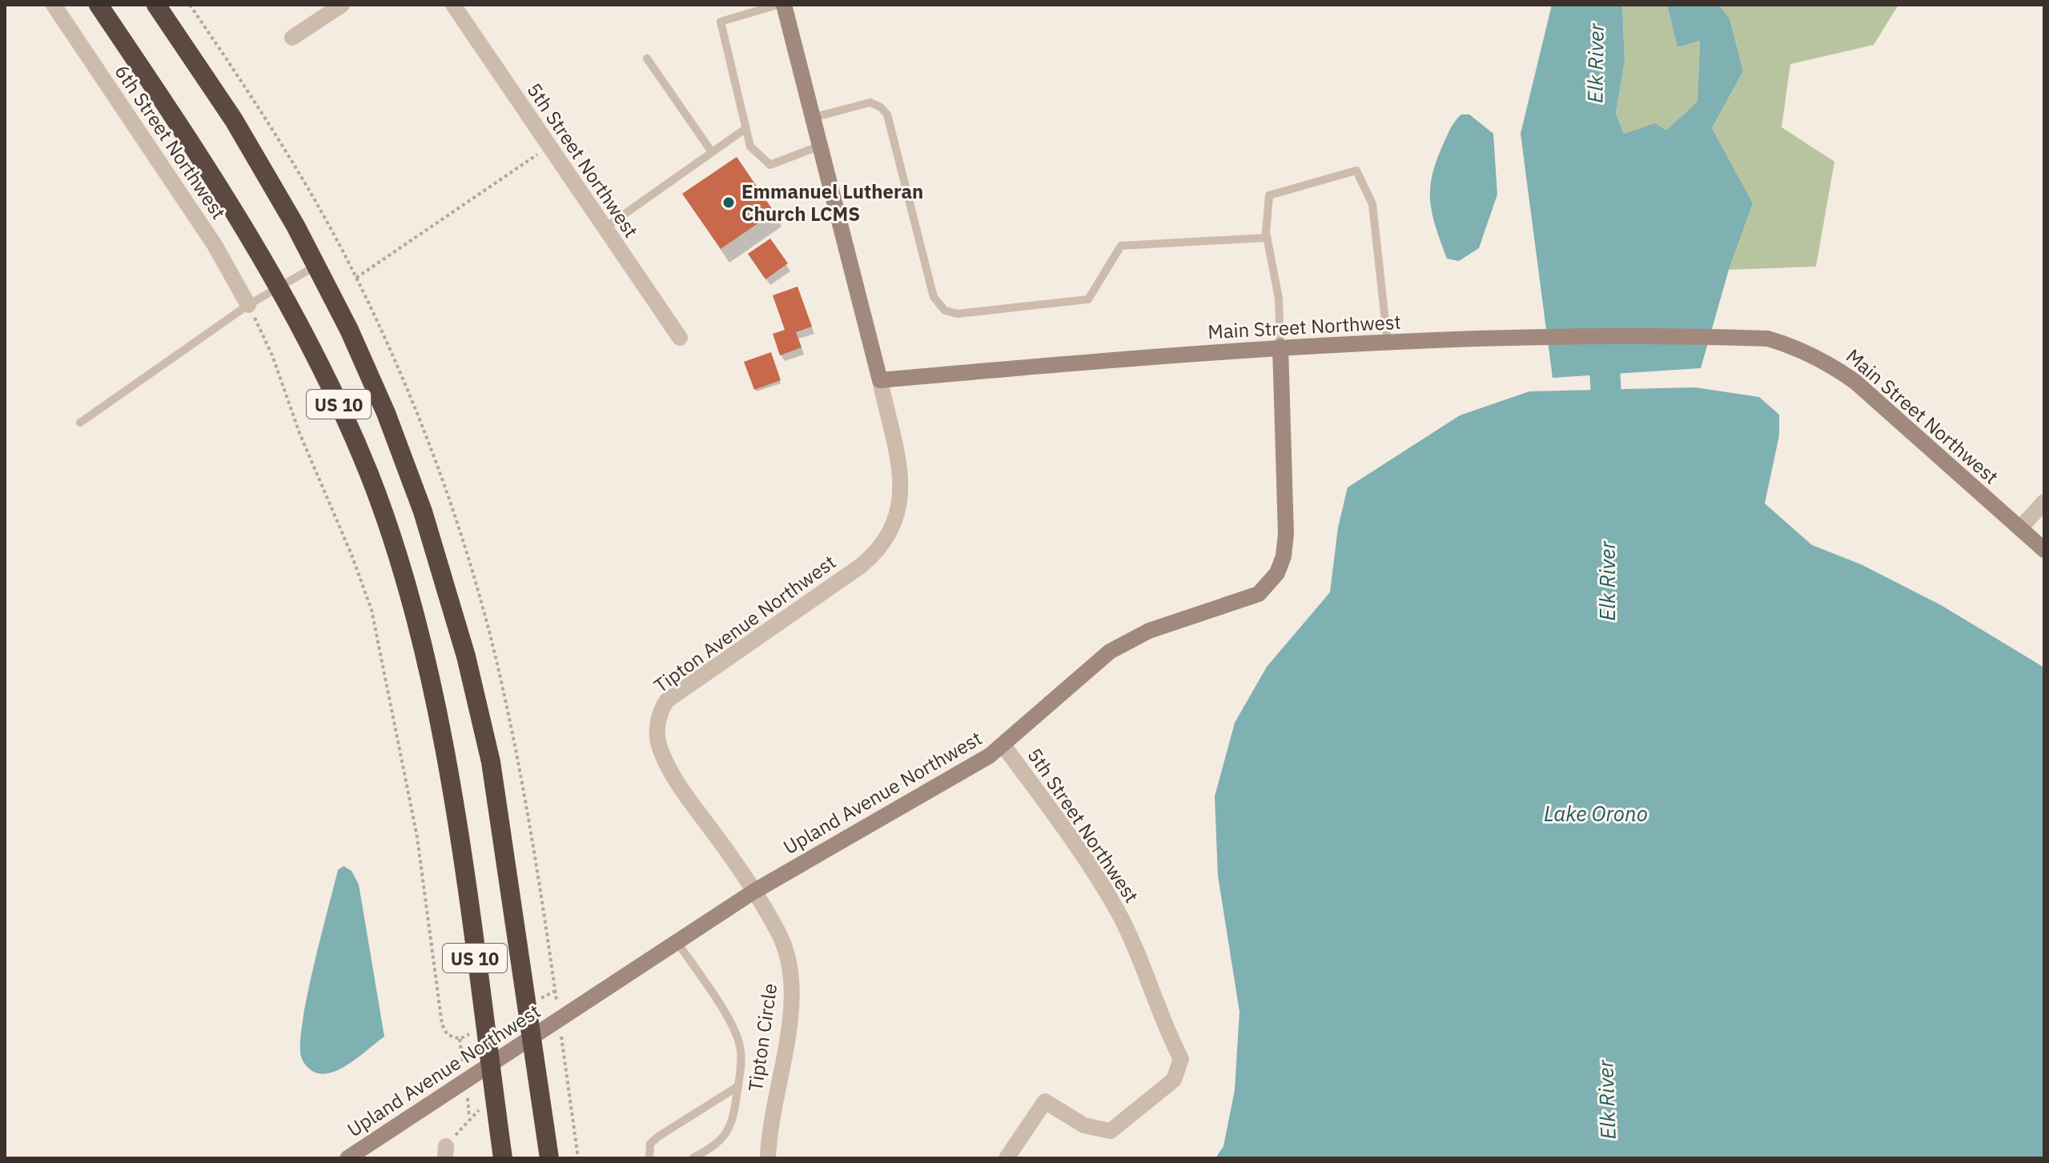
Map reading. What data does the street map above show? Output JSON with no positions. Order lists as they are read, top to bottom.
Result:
{
  "streets": {
    "highway": ["US 10"],
    "street": [
      "6th Street Northwest",
      "5th Street Northwest",
      "Main Street Northwest",
      "Tipton Avenue Northwest",
      "Upland Avenue Northwest",
      "Tipton Circle"
    ]
  },
  "crossings": [
    ["5th Street Northwest", "Upland Avenue Northwest"],
    ["Main Street Northwest", "Tipton Avenue Northwest"],
    ["Main Street Northwest", "Upland Avenue Northwest"],
    ["US 10", "Upland Avenue Northwest"],
    ["Tipton Avenue Northwest", "Upland Avenue Northwest"],
    ["Tipton Avenue Northwest", "Tipton Circle"],
    ["Upland Avenue Northwest", "Tipton Circle"]
  ],
  "water": ["Elk River", "Lake Orono"],
  "places": ["Emmanuel Lutheran Church LCMS"]
}
